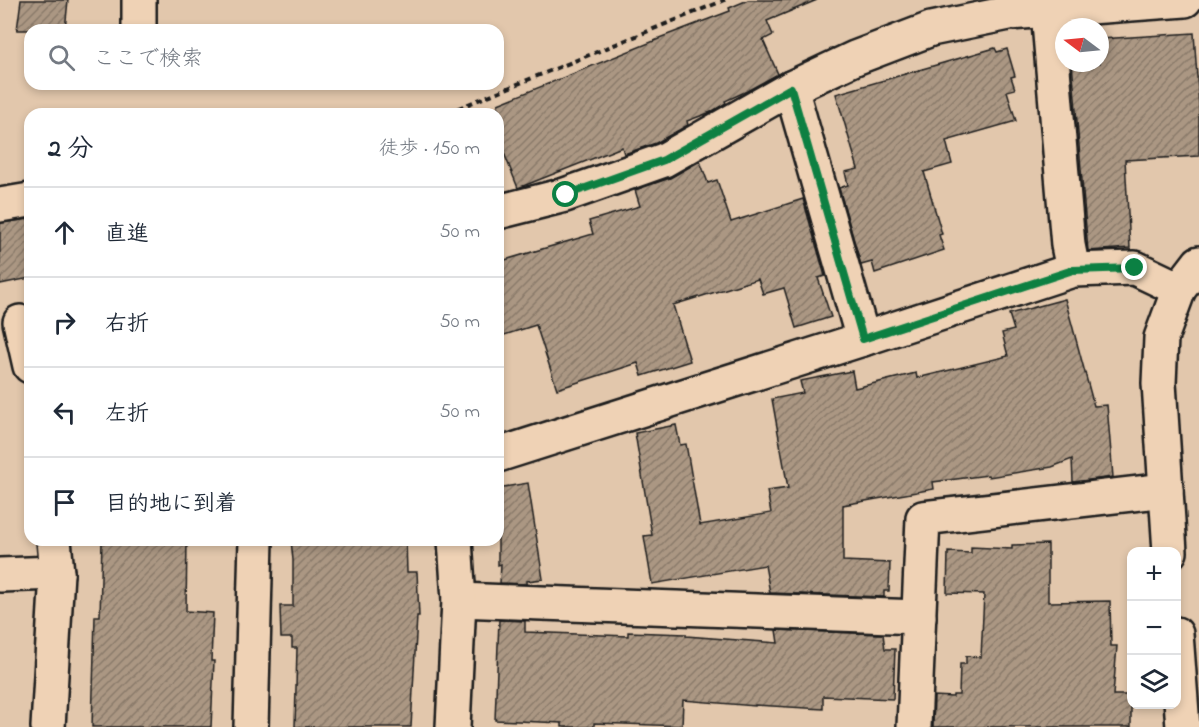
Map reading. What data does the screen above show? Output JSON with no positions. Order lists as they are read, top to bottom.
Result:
{
  "north": "left",
  "page": {
    "search": "ここで検索",
    "heading": ["2 分", "徒歩 · 150 m"],
    "list": [
      ["直進", "50 m"],
      ["右折", "50 m"],
      ["左折", "50 m"],
      "目的地に到着"
    ],
    "map_buttons": ["+", "−"]
  }
}
